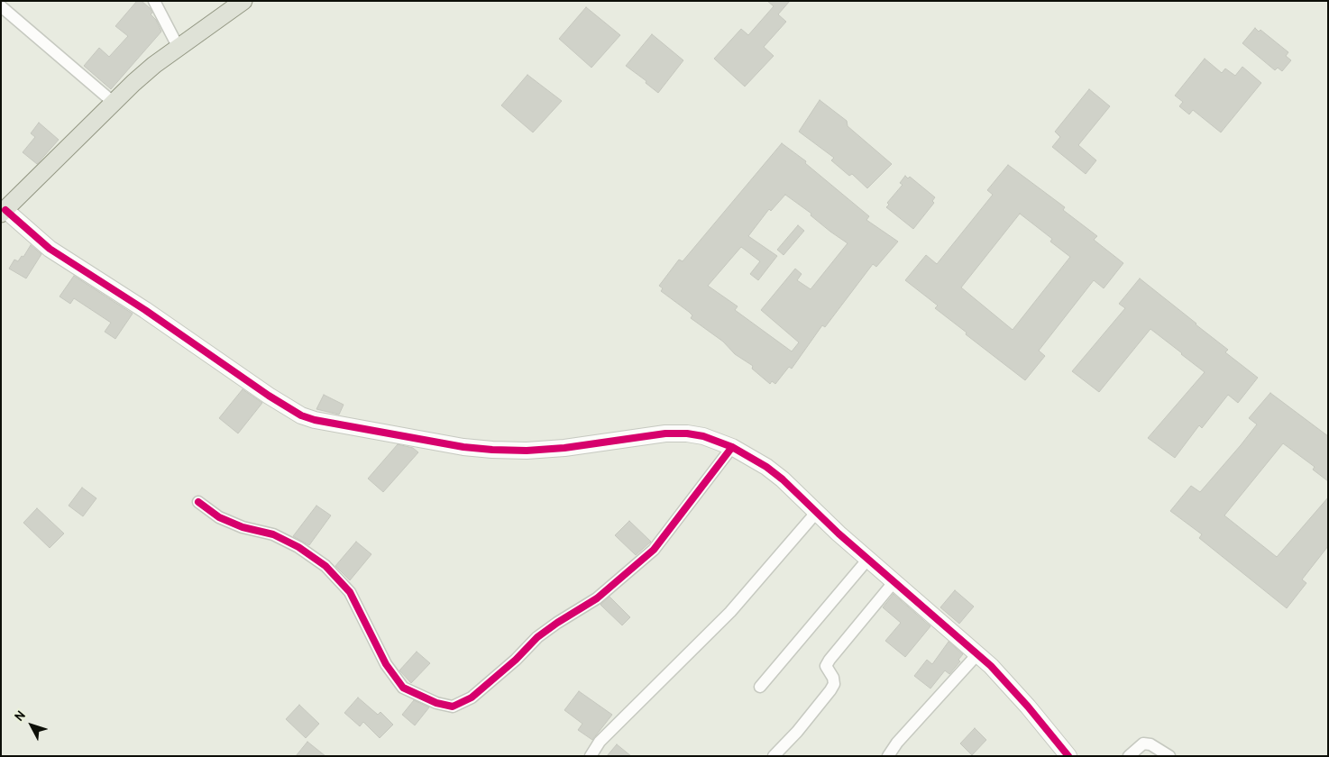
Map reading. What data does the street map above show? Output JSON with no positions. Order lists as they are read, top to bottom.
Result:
{
  "north": "top left"
}
